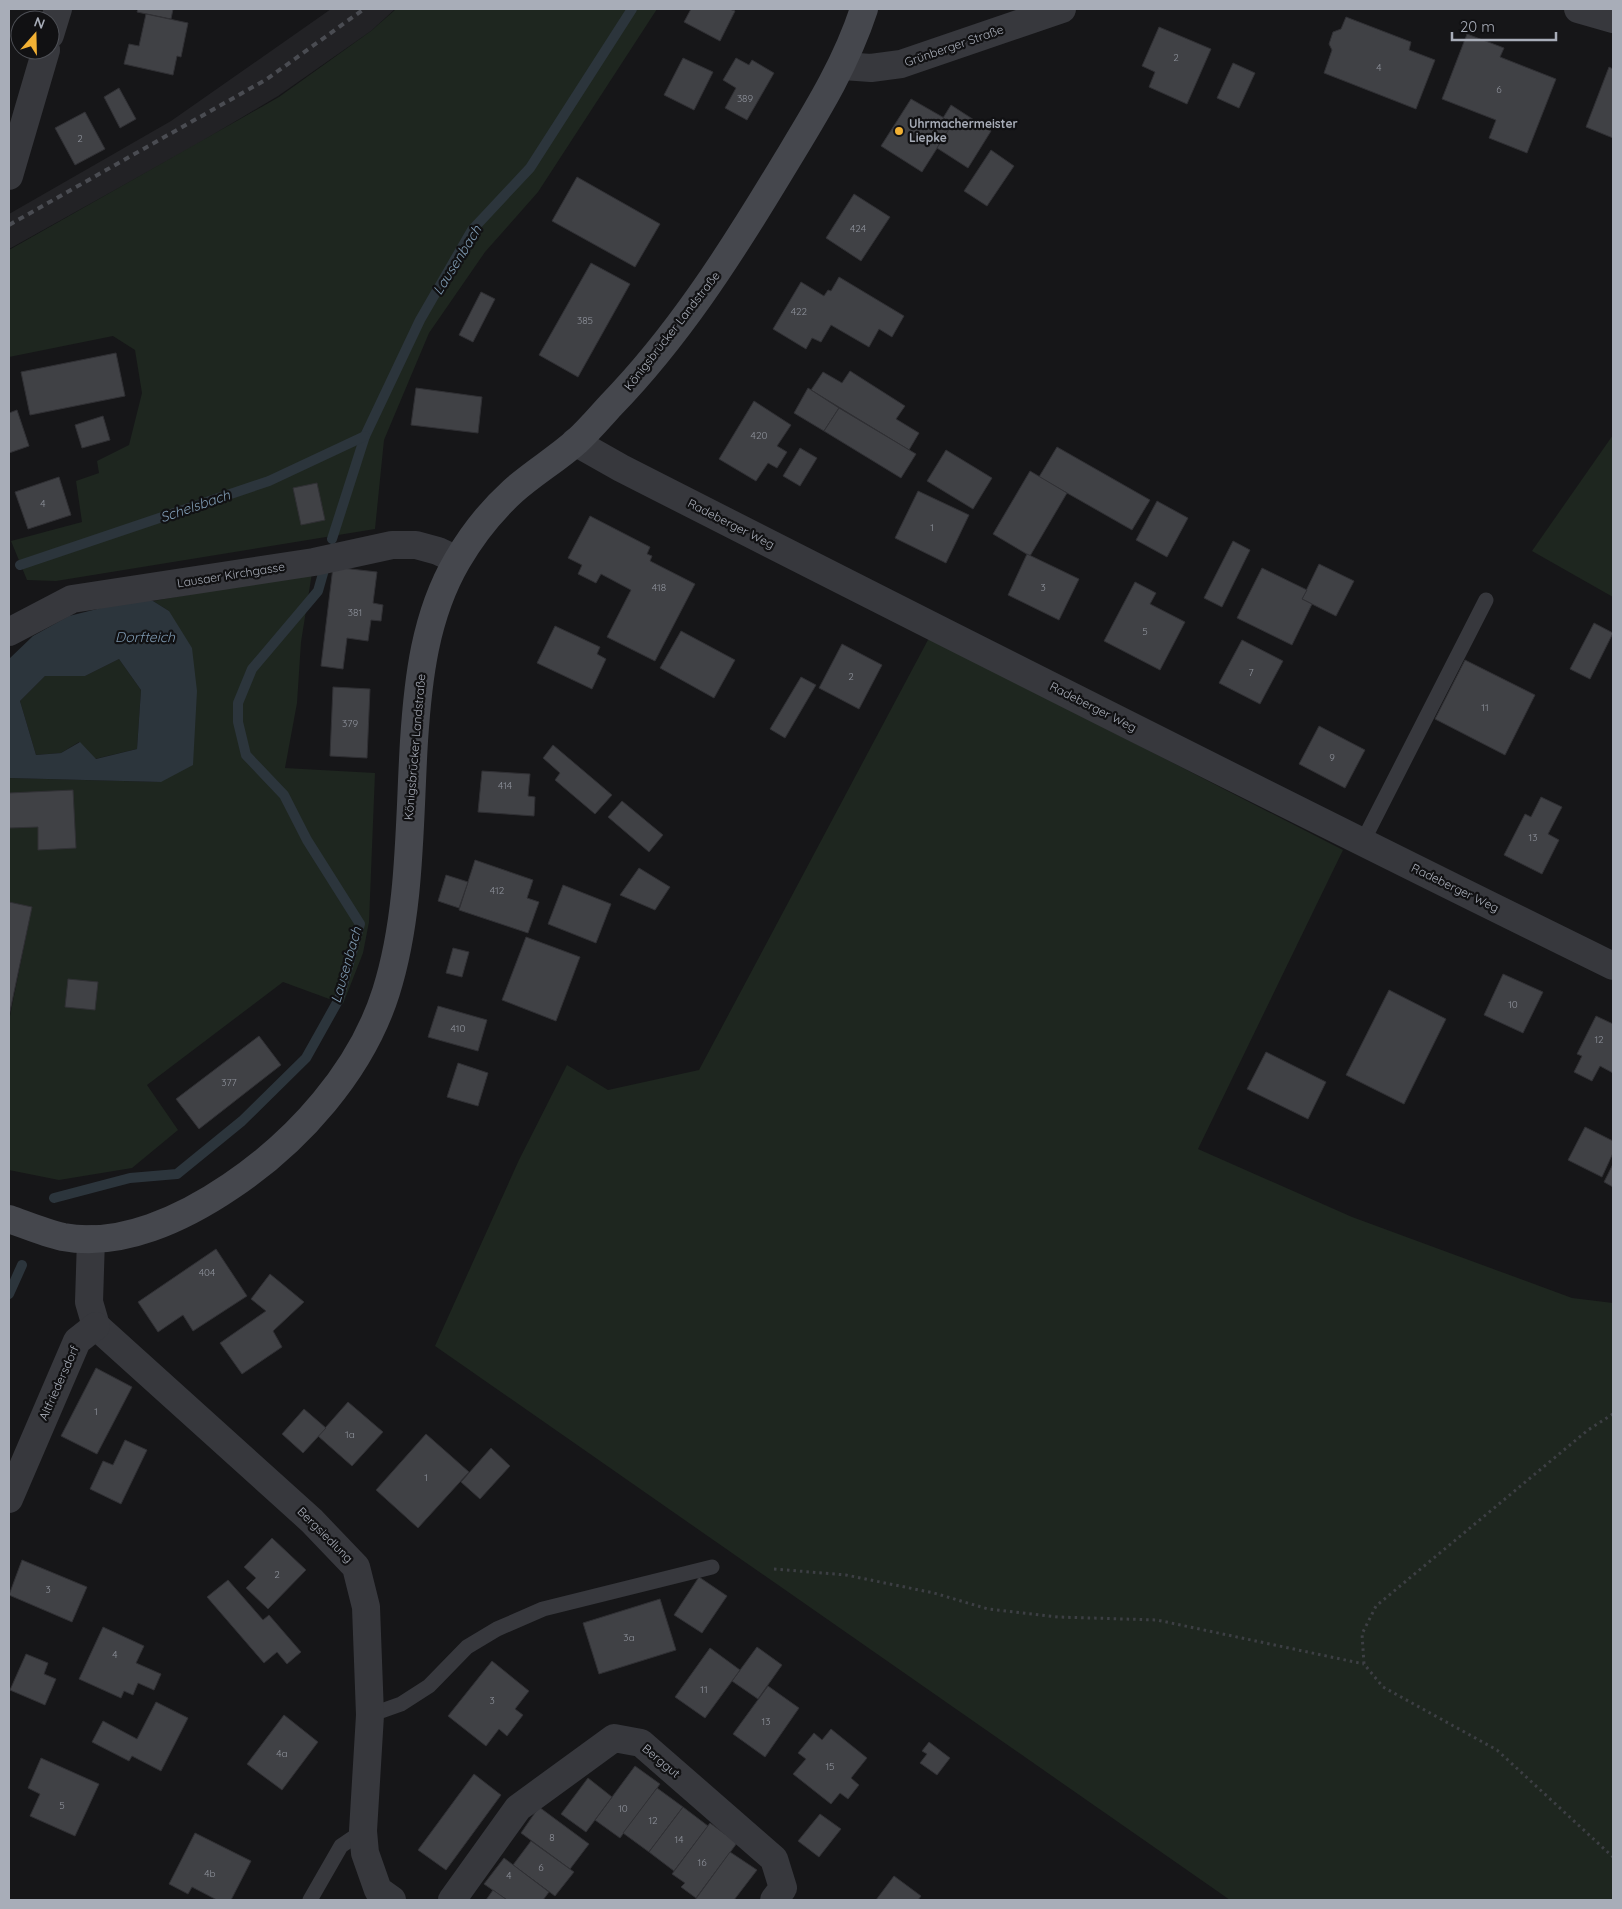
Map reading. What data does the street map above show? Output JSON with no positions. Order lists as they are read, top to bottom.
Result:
{
  "streets": {
    "main road": ["Königsbrücker Landstraße"],
    "street": [
      "Grünberger Straße",
      "Radeberger Weg",
      "Lausaer Kirchgasse",
      "Altfriedersdorf",
      "Bergsiedlung",
      "Berggut"
    ]
  },
  "crossings": [
    ["Grünberger Straße", "Königsbrücker Landstraße"],
    ["Königsbrücker Landstraße", "Radeberger Weg"],
    ["Königsbrücker Landstraße", "Lausaer Kirchgasse"],
    ["Altfriedersdorf", "Bergsiedlung"]
  ],
  "water": ["Lausenbach", "Schelsbach", "Dorfteich"],
  "places": ["Uhrmachermeister Liepke"],
  "house_numbers": [
    "2",
    "4",
    "6",
    "389",
    "2",
    "424",
    "422",
    "385",
    "420",
    "4",
    "1",
    "418",
    "3",
    "381",
    "5",
    "7",
    "2",
    "11",
    "379",
    "9",
    "414",
    "13",
    "412",
    "10",
    "410",
    "12",
    "377",
    "404",
    "1",
    "1a",
    "1",
    "2",
    "3",
    "3a",
    "4",
    "11",
    "3",
    "13",
    "4a",
    "15",
    "5",
    "10",
    "12",
    "8",
    "14",
    "16",
    "6",
    "4b",
    "4"
  ],
  "scale_bar": "20 m",
  "north": "top"
}
